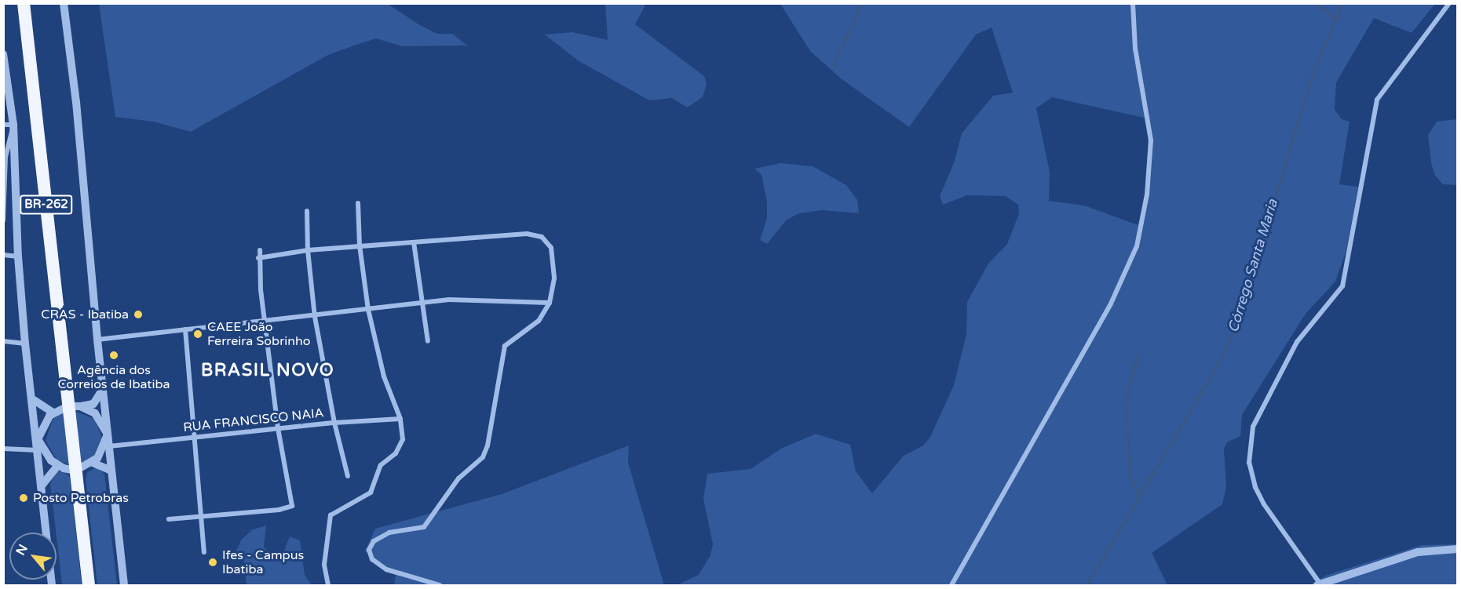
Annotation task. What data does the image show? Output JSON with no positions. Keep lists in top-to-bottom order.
{
  "streets": {
    "highway": ["BR-262"],
    "street": ["RUA FRANCISCO NAIA"]
  },
  "districts": ["BRASIL NOVO"],
  "water": ["Córrego Santa Maria"],
  "places": [
    "CRAS - Ibatiba",
    "CAEE João Ferreira Sobrinho",
    "Agência dos Correios de Ibatiba",
    "Posto Petrobras",
    "Ifes - Campus Ibatiba"
  ],
  "north": "top left"
}
